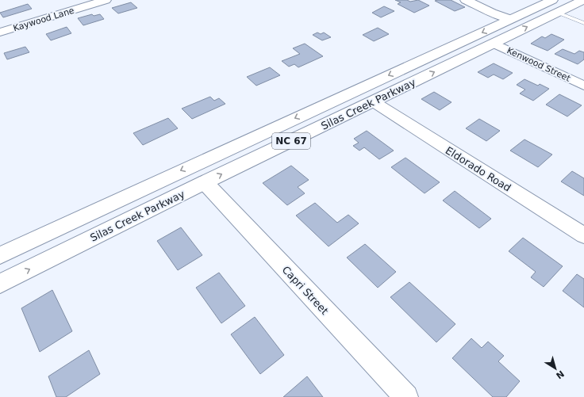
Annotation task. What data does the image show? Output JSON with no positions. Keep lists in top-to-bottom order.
{
  "streets": {
    "main road": [
      "Kaywood Lane",
      "Kenwood Street",
      "Silas Creek Parkway",
      "NC 67",
      "Eldorado Road",
      "Capri Street"
    ]
  },
  "crossings": [
    ["Kenwood Street", "Silas Creek Parkway"],
    ["Silas Creek Parkway", "Eldorado Road"],
    ["Silas Creek Parkway", "Capri Street"]
  ],
  "north": "bottom right"
}
